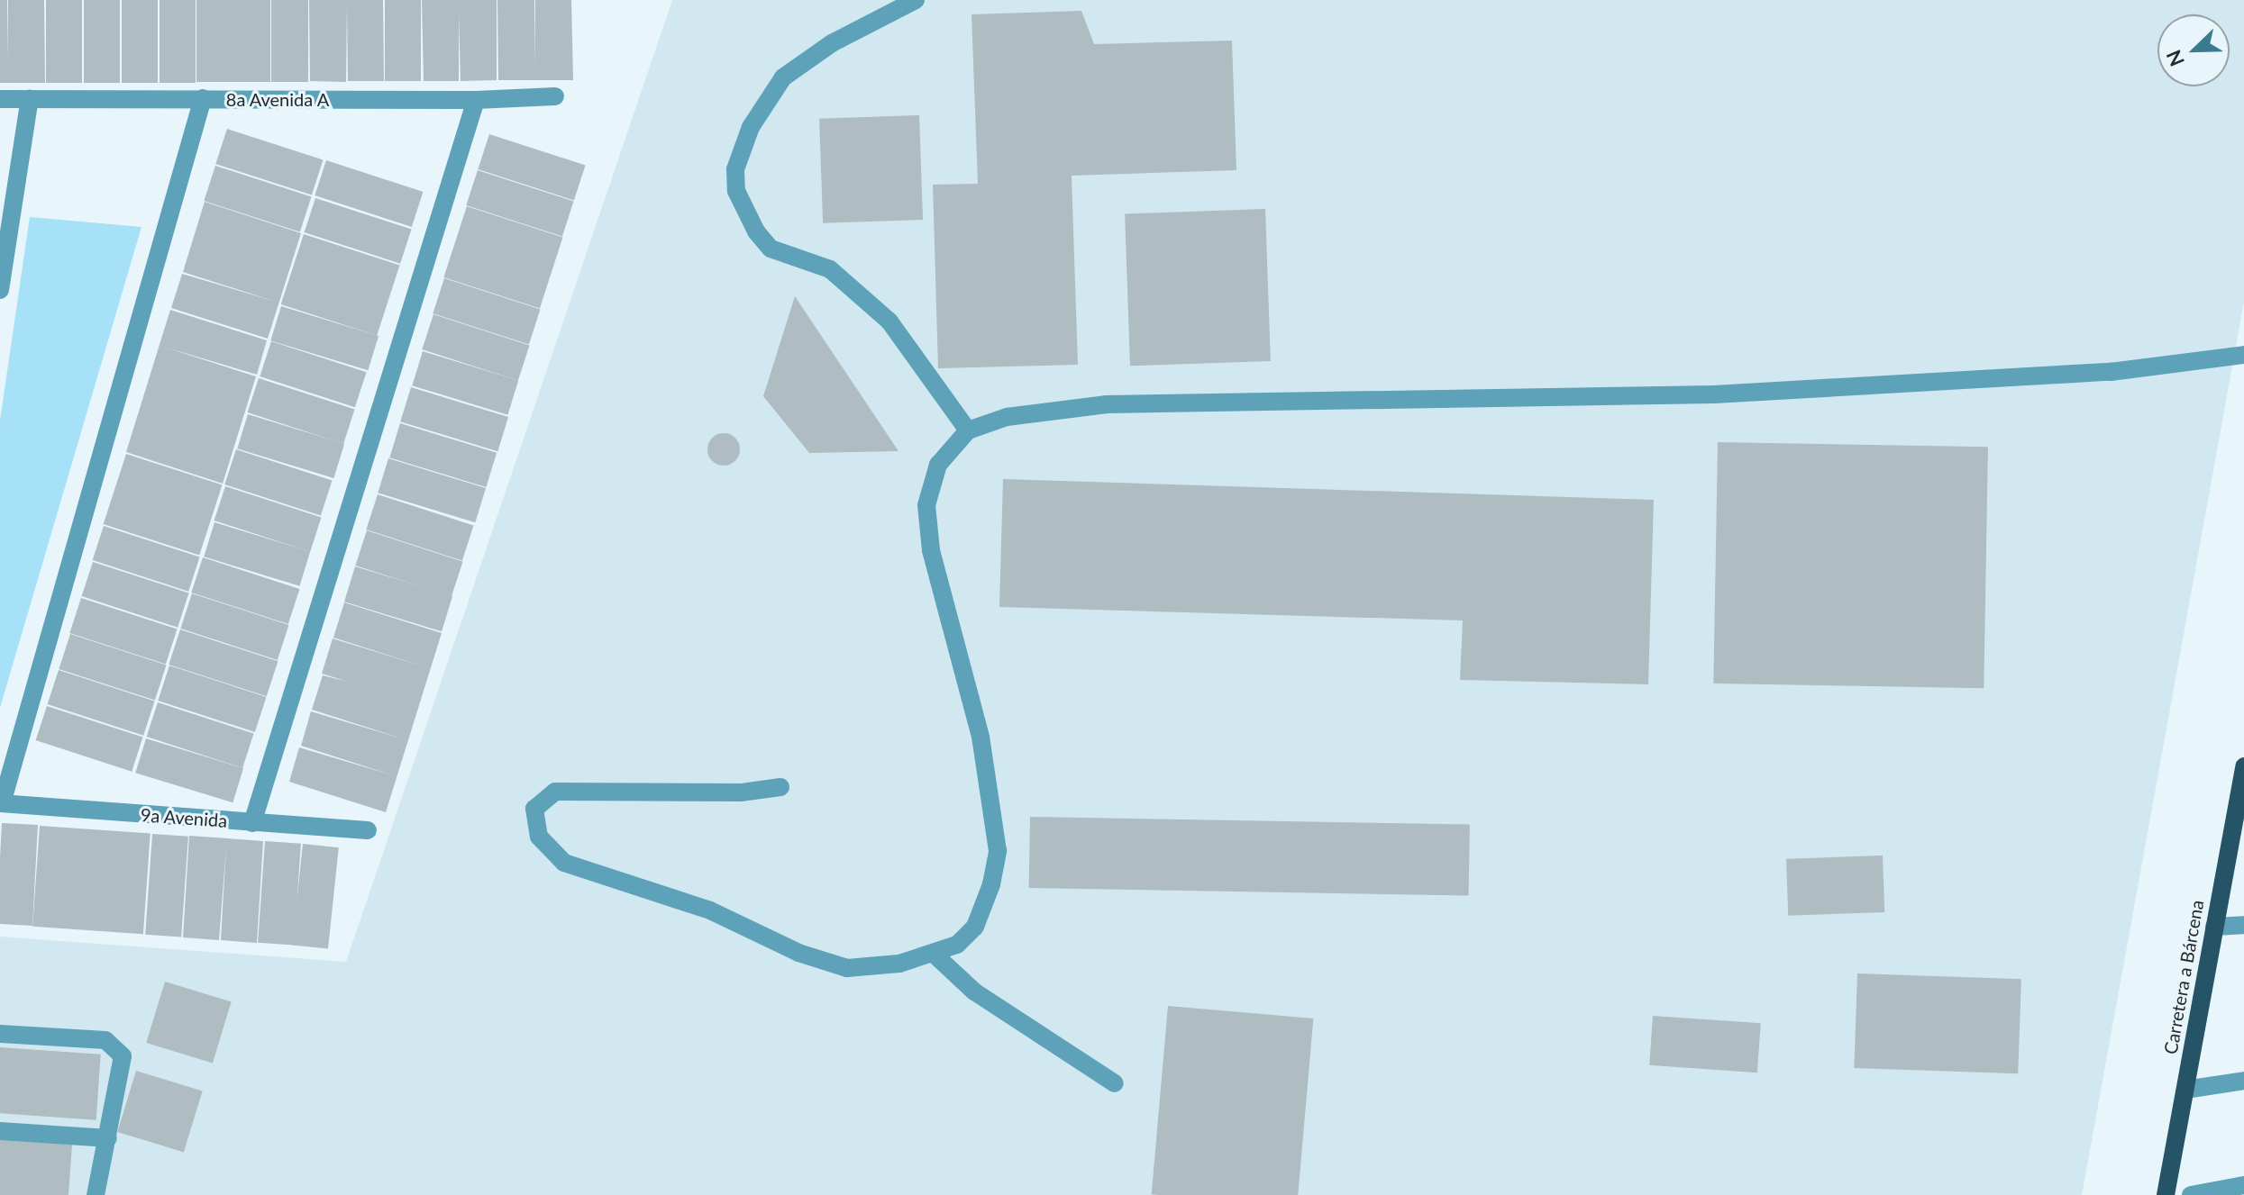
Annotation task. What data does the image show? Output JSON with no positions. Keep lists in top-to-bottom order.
{
  "streets": {
    "main road": ["Carretera a Bárcena"],
    "street": ["8a Avenida A", "9a Avenida"]
  },
  "north": "bottom left"
}
